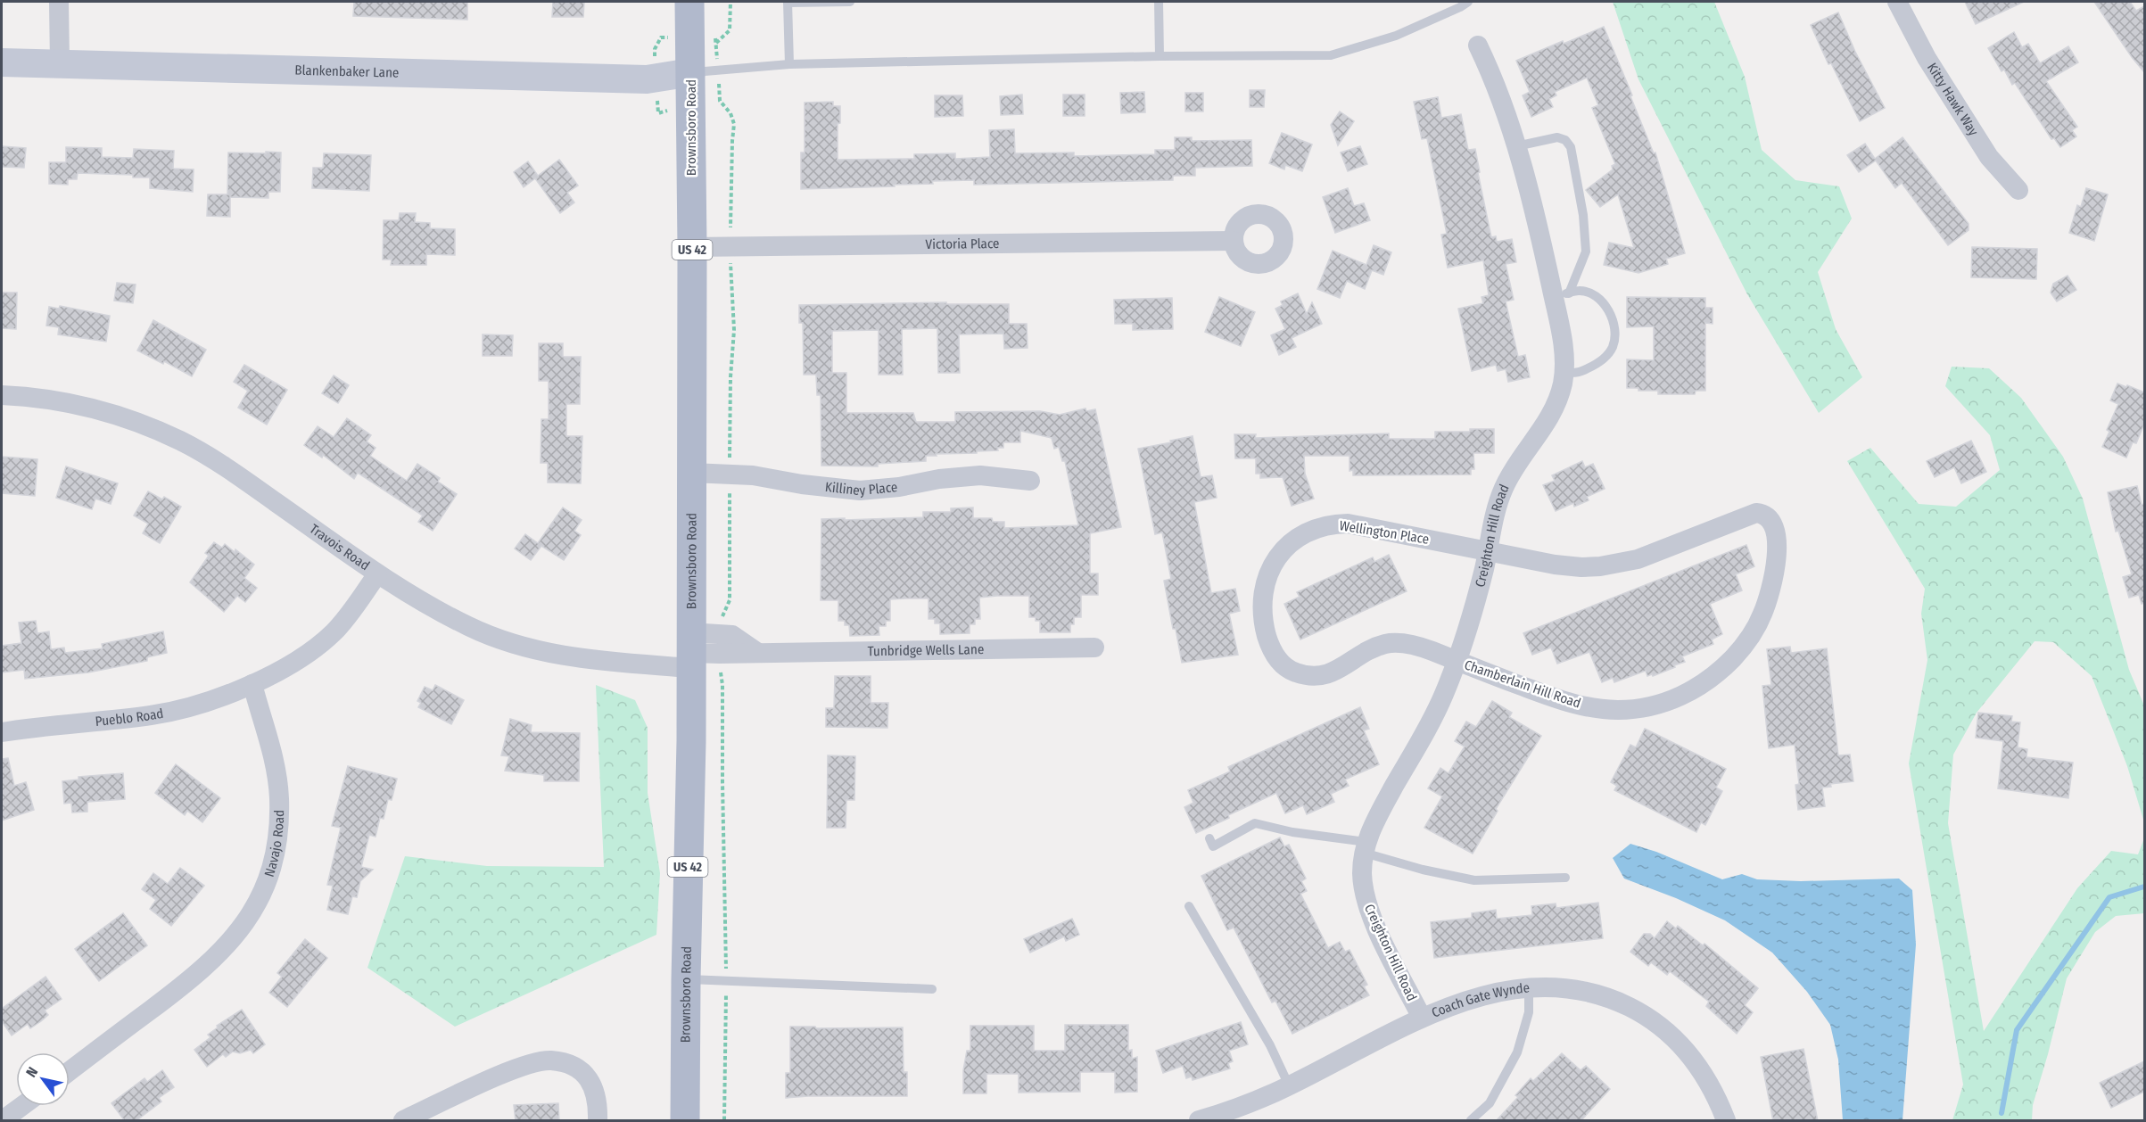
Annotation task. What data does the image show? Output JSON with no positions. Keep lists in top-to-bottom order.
{
  "streets": {
    "main road": ["Brownsboro Road", "US 42"],
    "street": [
      "Blankenbaker Lane",
      "Kitty Hawk Way",
      "Victoria Place",
      "Killiney Place",
      "Wellington Place",
      "Creighton Hill Road",
      "Travois Road",
      "Tunbridge Wells Lane",
      "Chamberlain Hill Road",
      "Pueblo Road",
      "Navajo Road",
      "Coach Gate Wynde"
    ]
  },
  "crossings": [
    ["Blankenbaker Lane", "Brownsboro Road"],
    ["Brownsboro Road", "Victoria Place"],
    ["Brownsboro Road", "Killiney Place"],
    ["Brownsboro Road", "Travois Road"],
    ["Brownsboro Road", "Tunbridge Wells Lane"],
    ["Wellington Place", "Creighton Hill Road"],
    ["Wellington Place", "Chamberlain Hill Road"],
    ["Creighton Hill Road", "Chamberlain Hill Road"],
    ["Creighton Hill Road", "Coach Gate Wynde"],
    ["Travois Road", "Tunbridge Wells Lane"],
    ["Pueblo Road", "Navajo Road"]
  ],
  "north": "top left"
}
